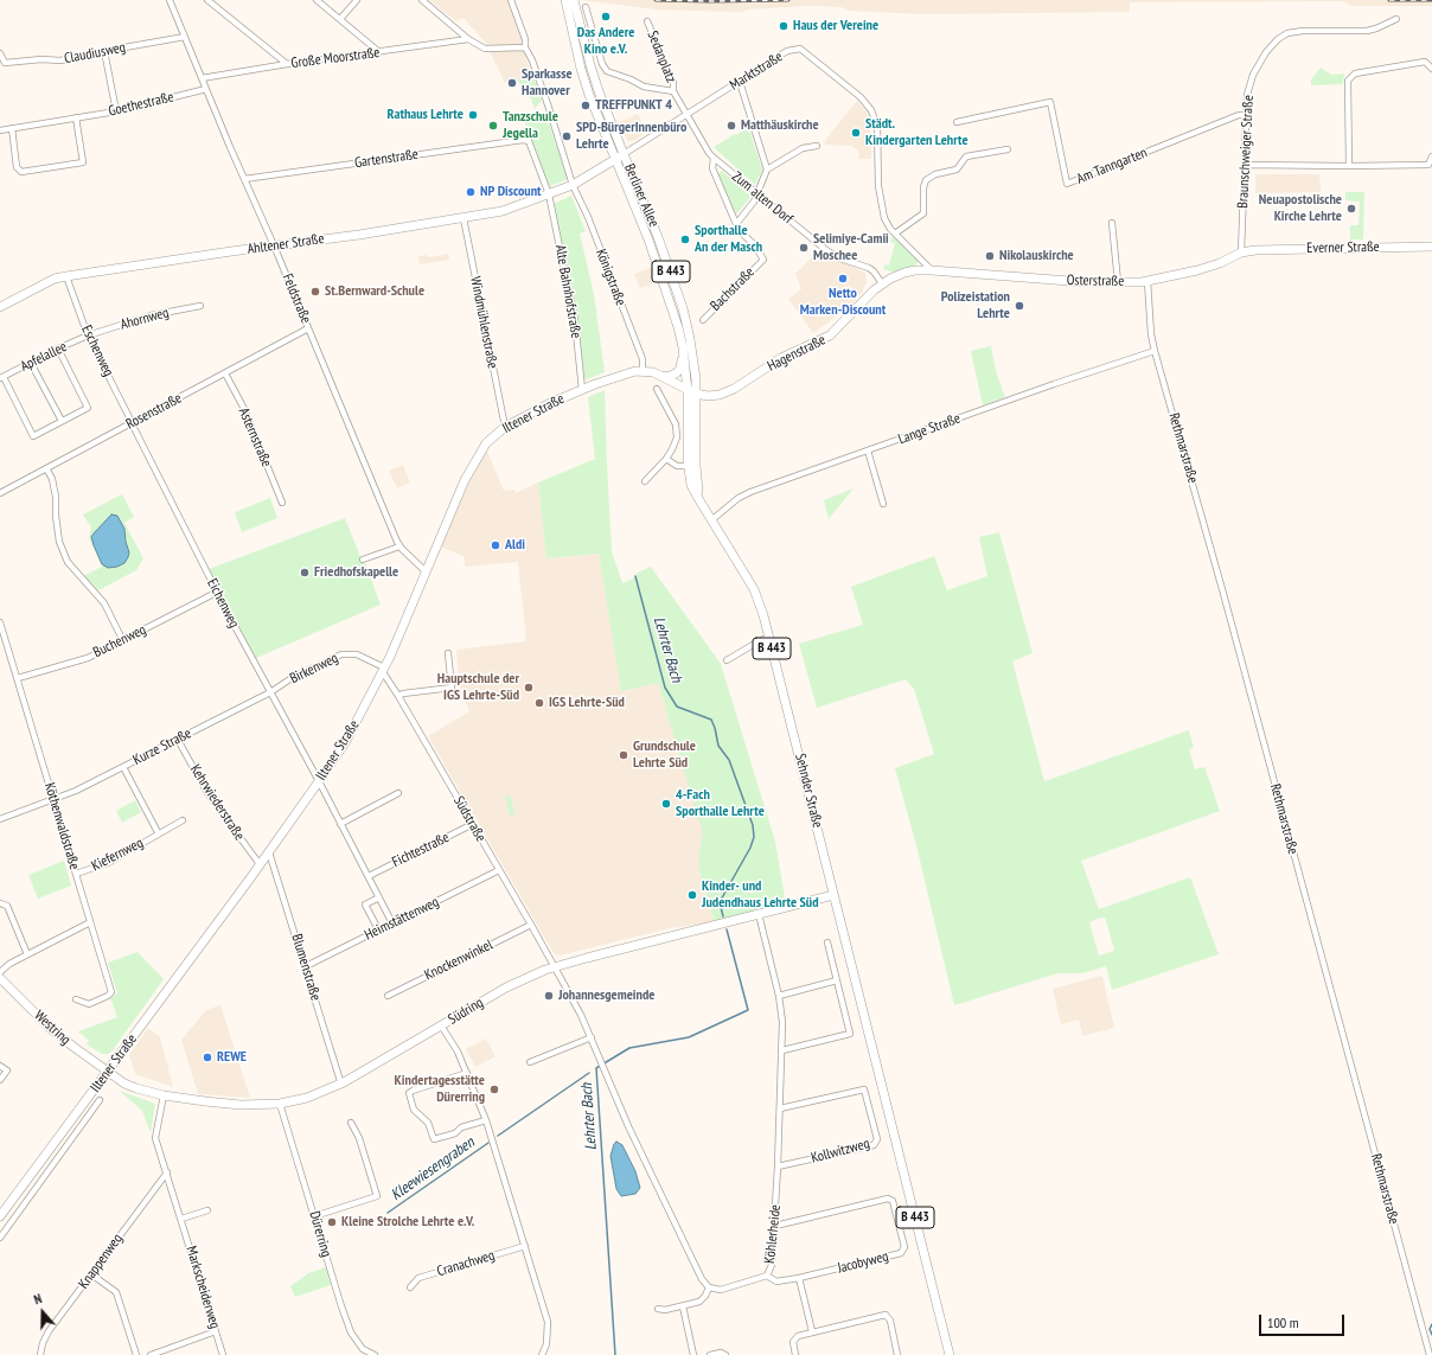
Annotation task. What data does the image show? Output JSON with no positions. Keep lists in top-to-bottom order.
{
  "streets": {
    "street": [
      "Claudiusweg",
      "Sedanplatz",
      "Große Moorstraße",
      "Marktstraße",
      "Goethestraße",
      "Braunschweiger Straße",
      "Gartenstraße",
      "Am Tanngarten",
      "Berliner Allee",
      "Zum alten Dorf",
      "Ahltener Straße",
      "Everner Straße",
      "B 443",
      "Königstraße",
      "Osterstraße",
      "Bachstraße",
      "Alte Bahnhofstraße",
      "Feldstraße",
      "Ahornweg",
      "Windmühlenstraße",
      "Eschenweg",
      "Hagenstraße",
      "Apfelallee",
      "Rosenstraße",
      "Iltener Straße",
      "Lange Straße",
      "Asternstraße",
      "Rethmarstraße",
      "Eichenweg",
      "Buchenweg",
      "Birkenweg",
      "Kurze Straße",
      "Sehnder Straße",
      "Kehrwiederstraße",
      "Südstraße",
      "Köthenwaldstraße",
      "Fichtestraße",
      "Kiefernweg",
      "Heimstättenweg",
      "Knockenwinkel",
      "Blumenstraße",
      "Südring",
      "Westring",
      "Kollwitzweg",
      "Dürerring",
      "Köhlerheide",
      "Knappenweg",
      "Jacobyweg",
      "Cranachweg",
      "Markscheiderweg"
    ]
  },
  "crossings": [
    ["Claudiusweg", "Feldstraße"],
    ["Sedanplatz", "Marktstraße"],
    ["Sedanplatz", "Zum alten Dorf"],
    ["Große Moorstraße", "Feldstraße"],
    ["Marktstraße", "Berliner Allee"],
    ["Marktstraße", "Ahltener Straße"],
    ["Marktstraße", "Königstraße"],
    ["Marktstraße", "Osterstraße"],
    ["Goethestraße", "Feldstraße"],
    ["Braunschweiger Straße", "Am Tanngarten"],
    ["Braunschweiger Straße", "Osterstraße"],
    ["Gartenstraße", "Alte Bahnhofstraße"],
    ["Gartenstraße", "Feldstraße"],
    ["Berliner Allee", "Hagenstraße"],
    ["Berliner Allee", "Iltener Straße"],
    ["Berliner Allee", "Sehnder Straße"],
    ["Zum alten Dorf", "Osterstraße"],
    ["Zum alten Dorf", "Hagenstraße"],
    ["Ahltener Straße", "Königstraße"],
    ["Ahltener Straße", "Alte Bahnhofstraße"],
    ["Ahltener Straße", "Feldstraße"],
    ["Ahltener Straße", "Windmühlenstraße"],
    ["Ahltener Straße", "Eschenweg"],
    ["Everner Straße", "Osterstraße"],
    ["Königstraße", "Iltener Straße"],
    ["Osterstraße", "Hagenstraße"],
    ["Osterstraße", "Rethmarstraße"],
    ["Alte Bahnhofstraße", "Iltener Straße"],
    ["Feldstraße", "Rosenstraße"],
    ["Feldstraße", "Iltener Straße"],
    ["Ahornweg", "Eschenweg"],
    ["Ahornweg", "Apfelallee"],
    ["Windmühlenstraße", "Iltener Straße"],
    ["Eschenweg", "Apfelallee"],
    ["Eschenweg", "Rosenstraße"],
    ["Eschenweg", "Eichenweg"],
    ["Hagenstraße", "Iltener Straße"],
    ["Hagenstraße", "Sehnder Straße"],
    ["Rosenstraße", "Asternstraße"],
    ["Rosenstraße", "Eichenweg"],
    ["Iltener Straße", "Eichenweg"],
    ["Iltener Straße", "Birkenweg"],
    ["Iltener Straße", "Sehnder Straße"],
    ["Iltener Straße", "Kehrwiederstraße"],
    ["Iltener Straße", "Südstraße"],
    ["Iltener Straße", "Blumenstraße"],
    ["Iltener Straße", "Südring"],
    ["Iltener Straße", "Westring"],
    ["Lange Straße", "Rethmarstraße"],
    ["Lange Straße", "Sehnder Straße"],
    ["Eichenweg", "Buchenweg"],
    ["Eichenweg", "Birkenweg"],
    ["Eichenweg", "Kurze Straße"],
    ["Eichenweg", "Fichtestraße"],
    ["Eichenweg", "Heimstättenweg"],
    ["Buchenweg", "Köthenwaldstraße"],
    ["Birkenweg", "Kurze Straße"],
    ["Birkenweg", "Südstraße"],
    ["Kurze Straße", "Kehrwiederstraße"],
    ["Kurze Straße", "Köthenwaldstraße"],
    ["Kurze Straße", "Kiefernweg"],
    ["Sehnder Straße", "Südring"],
    ["Südstraße", "Fichtestraße"],
    ["Südstraße", "Heimstättenweg"],
    ["Südstraße", "Knockenwinkel"],
    ["Südstraße", "Südring"],
    ["Köthenwaldstraße", "Kiefernweg"],
    ["Heimstättenweg", "Blumenstraße"],
    ["Blumenstraße", "Südring"],
    ["Südring", "Westring"],
    ["Südring", "Dürerring"],
    ["Südring", "Köhlerheide"],
    ["Südring", "Markscheiderweg"],
    ["Kollwitzweg", "Köhlerheide"],
    ["Köhlerheide", "Jacobyweg"],
    ["Knappenweg", "Markscheiderweg"]
  ],
  "water": ["Lehrter Bach", "Kleewiesengraben"],
  "places": [
    "Das Andere Kino e.V.",
    "Haus der Vereine",
    "Sparkasse Hannover",
    "TREFFPUNKT 4",
    "Rathaus Lehrte",
    "Tanzschule Jegella",
    "Matthäuskirche",
    "Städt. Kindergarten Lehrte",
    "SPD-BürgerInnenbüro Lehrte",
    "NP Discount",
    "Neuapostolische Kirche Lehrte",
    "Sporthalle An der Masch",
    "Selimiye-Camii Moschee",
    "Nikolauskirche",
    "Netto Marken-Discount",
    "St.Bernward-Schule",
    "Polizeistation Lehrte",
    "Aldi",
    "Friedhofskapelle",
    "Hauptschule der IGS Lehrte-Süd",
    "IGS Lehrte-Süd",
    "Grundschule Lehrte Süd",
    "4-Fach Sporthalle Lehrte",
    "Kinder- und Judendhaus Lehrte Süd",
    "Johannesgemeinde",
    "REWE",
    "Kindertagesstätte Dürerring",
    "Kleine Strolche Lehrte e.V."
  ],
  "scale_bar": "100 m",
  "north": "top"
}
